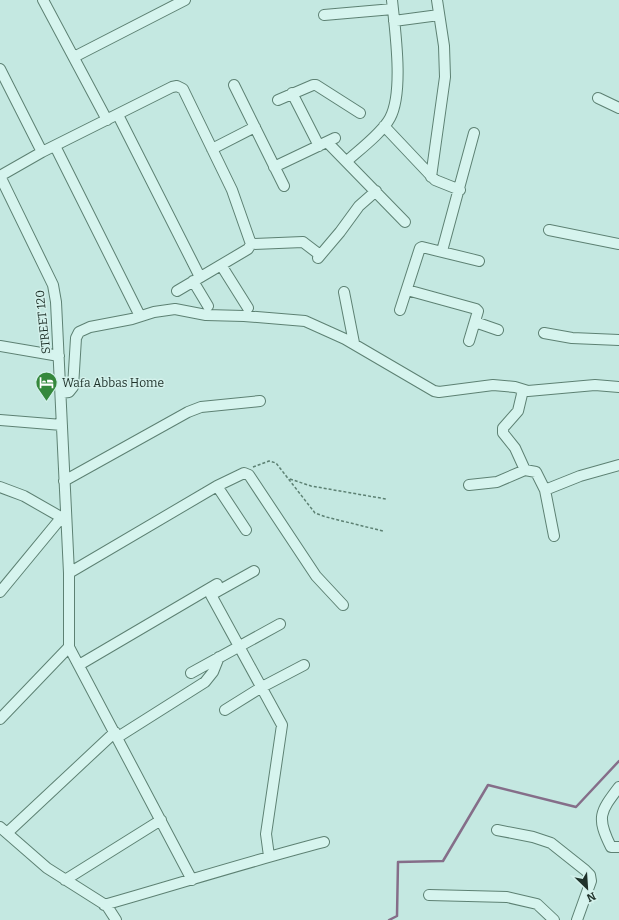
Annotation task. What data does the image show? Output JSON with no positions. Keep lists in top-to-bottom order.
{
  "streets": {
    "street": ["STREET 120"]
  },
  "places": {
    "hotel": ["Wafa Abbas Home"]
  },
  "north": "bottom right"
}
